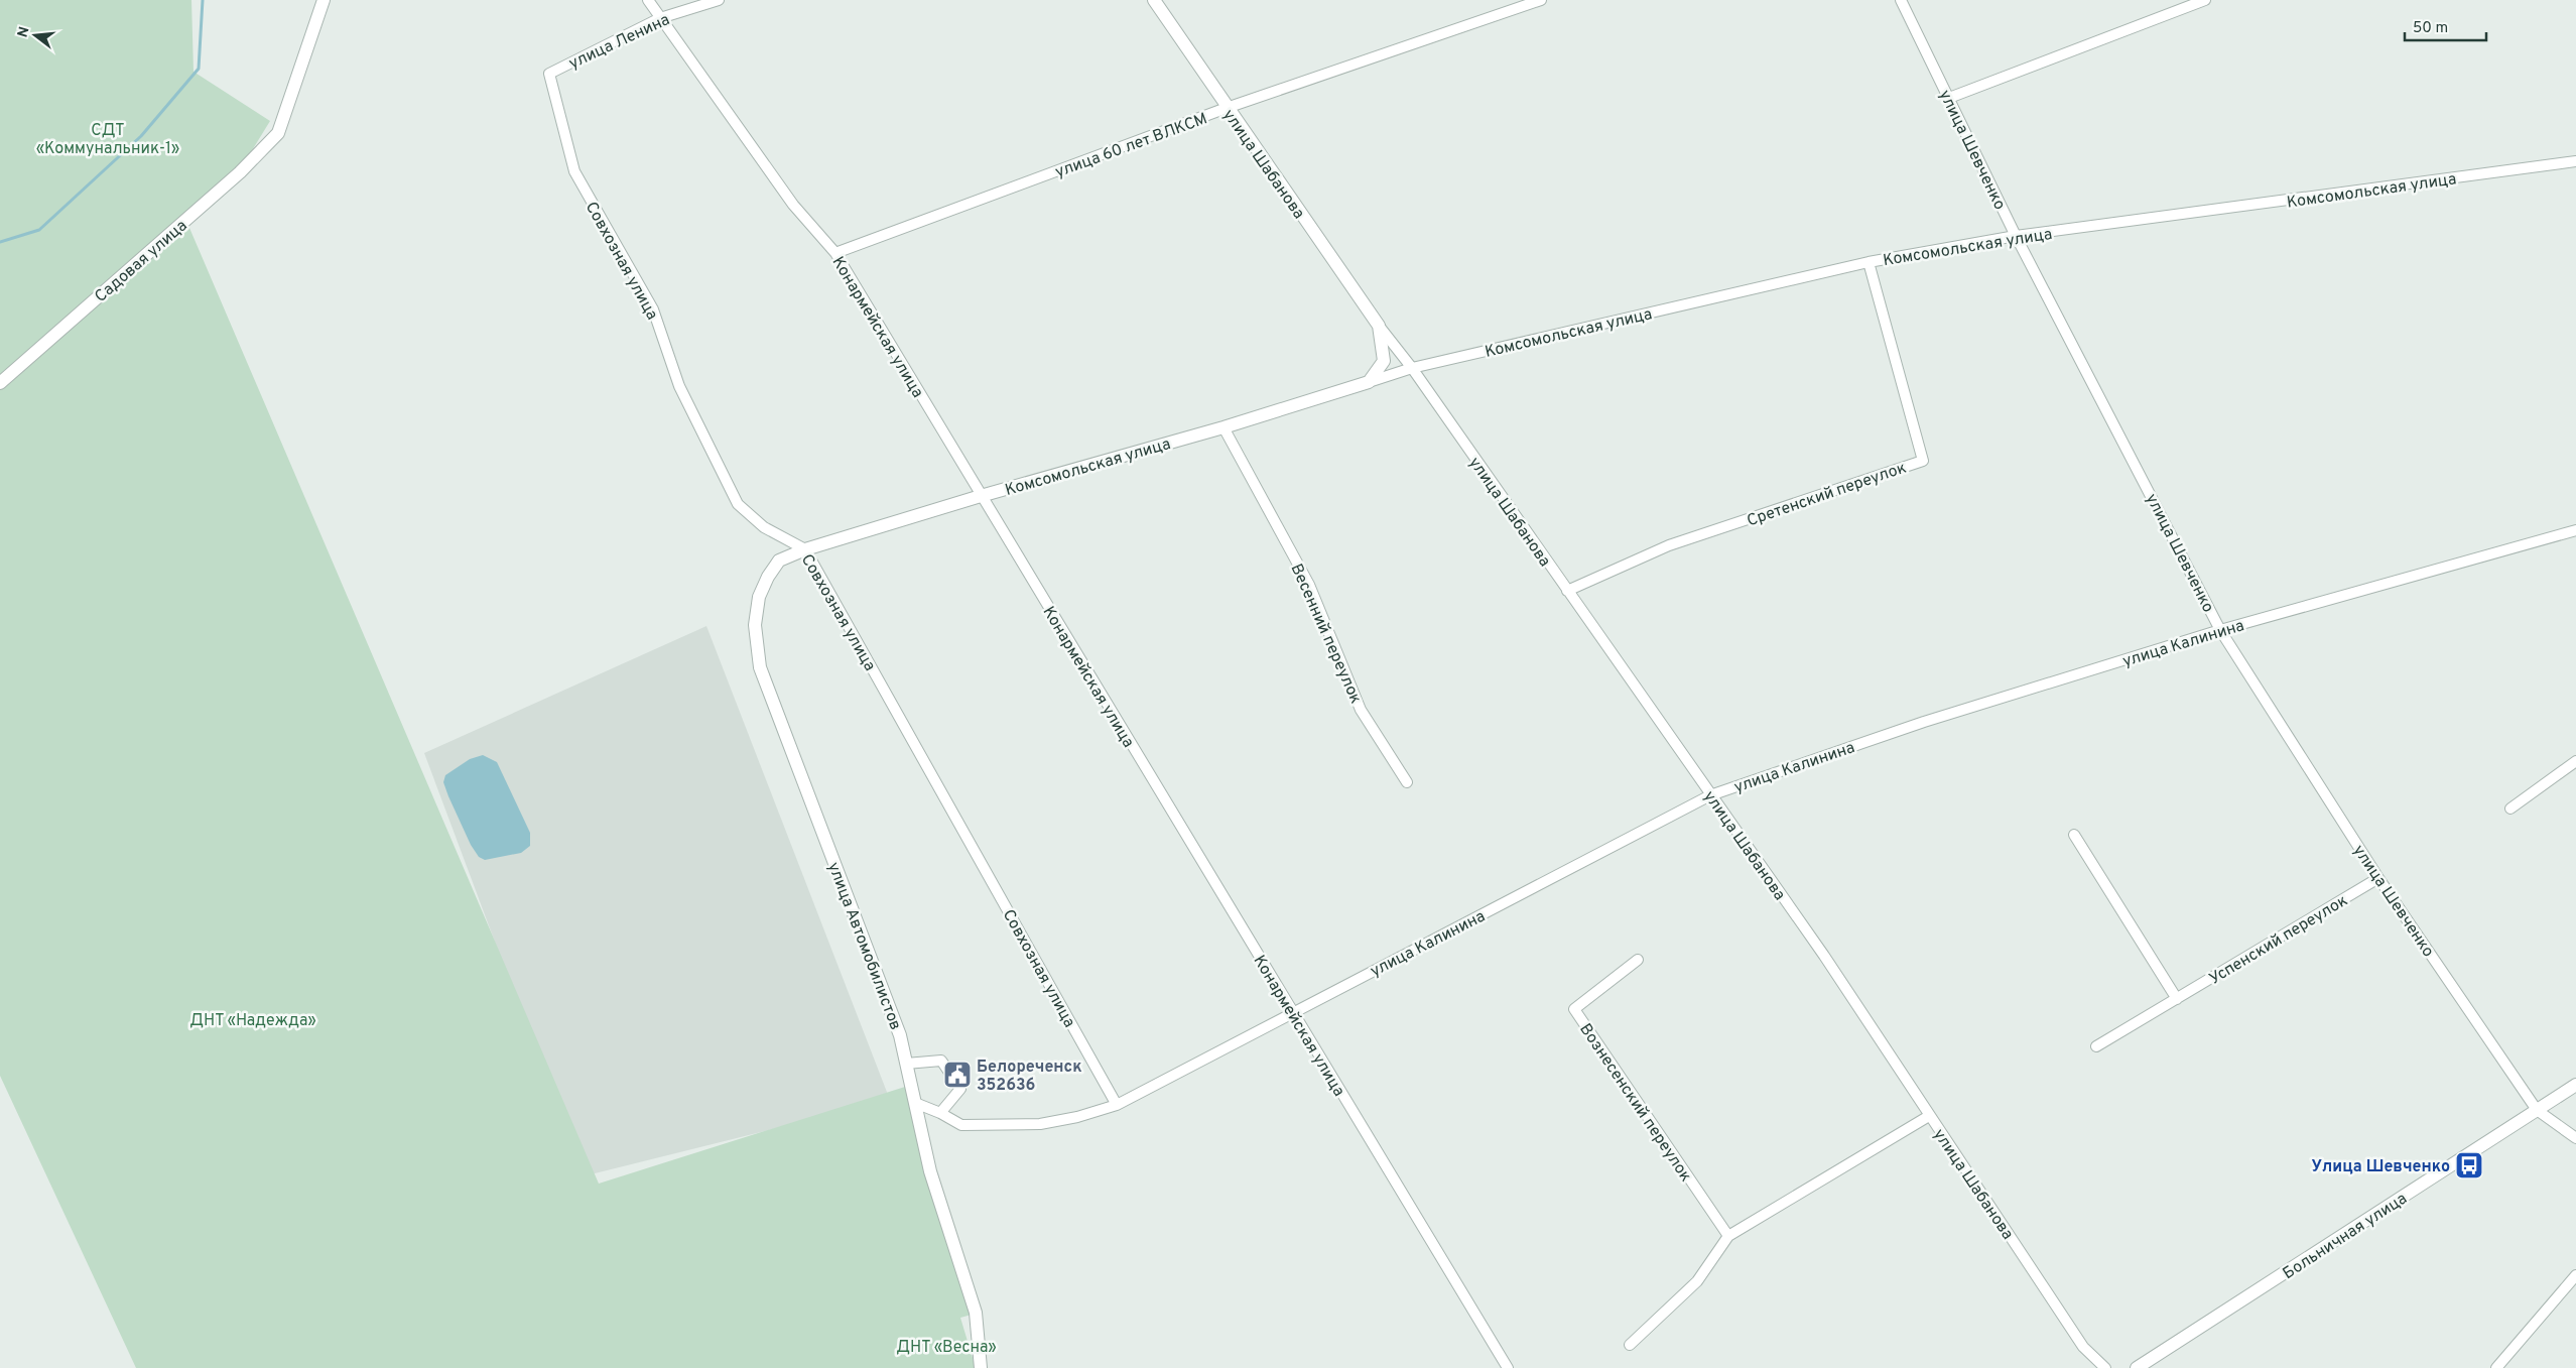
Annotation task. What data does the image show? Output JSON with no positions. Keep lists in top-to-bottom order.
{
  "streets": {
    "street": [
      "улица Ленина",
      "улица 60 лет ВЛКСМ",
      "улица Шевченко",
      "улица Шабанова",
      "Комсомольская улица",
      "Садовая улица",
      "Совхозная улица",
      "Конармейская улица",
      "Сретенский переулок",
      "Весенний переулок",
      "улица Калинина",
      "Успенский переулок",
      "улица Автомобилистов",
      "Вознесенский переулок",
      "Больничная улица"
    ]
  },
  "crossings": [
    ["улица Ленина", "Совхозная улица"],
    ["улица Ленина", "Конармейская улица"],
    ["улица 60 лет ВЛКСМ", "улица Шабанова"],
    ["улица 60 лет ВЛКСМ", "Конармейская улица"],
    ["улица Шевченко", "Комсомольская улица"],
    ["улица Шевченко", "улица Калинина"],
    ["улица Шевченко", "Успенский переулок"],
    ["улица Шевченко", "Больничная улица"],
    ["улица Шабанова", "Комсомольская улица"],
    ["улица Шабанова", "Сретенский переулок"],
    ["улица Шабанова", "улица Калинина"],
    ["Комсомольская улица", "Совхозная улица"],
    ["Комсомольская улица", "Конармейская улица"],
    ["Комсомольская улица", "Сретенский переулок"],
    ["Комсомольская улица", "Весенний переулок"],
    ["Комсомольская улица", "улица Автомобилистов"],
    ["Совхозная улица", "улица Калинина"],
    ["Совхозная улица", "улица Автомобилистов"],
    ["Конармейская улица", "улица Калинина"],
    ["улица Калинина", "улица Автомобилистов"]
  ],
  "parks": ["СДТ «Коммунальник-1»", "ДНТ «Надежда»", "ДНТ «Весна»"],
  "places": {
    "public building": ["Белореченск 352636"],
    "bus stop": ["Улица Шевченко"]
  },
  "scale_bar": "50 m",
  "north": "left"
}
